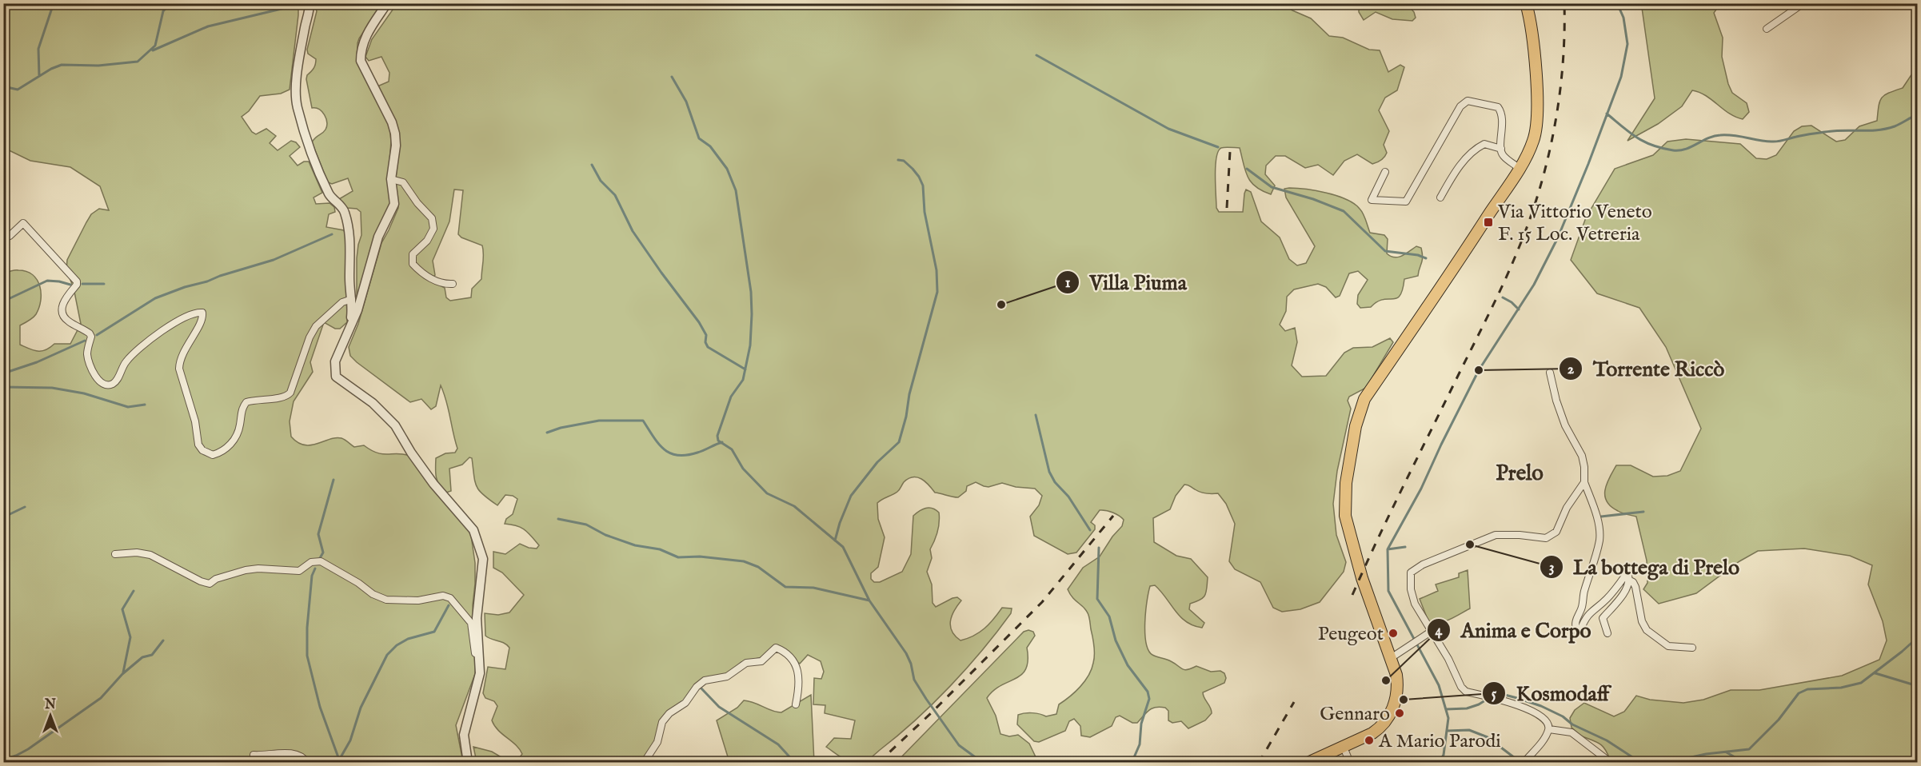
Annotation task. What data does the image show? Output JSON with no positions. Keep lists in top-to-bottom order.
{
  "districts": ["Prelo"],
  "places": {
    "transit": ["Via Vittorio Veneto F. 15 Loc. Vetreria"],
    "other": [
      "Villa Piuma",
      "Torrente Riccò",
      "La bottega di Prelo",
      "Peugeot",
      "Anima e Corpo",
      "Kosmodaff",
      "Gennaro",
      "A Mario Parodi"
    ]
  },
  "north": "top"
}
